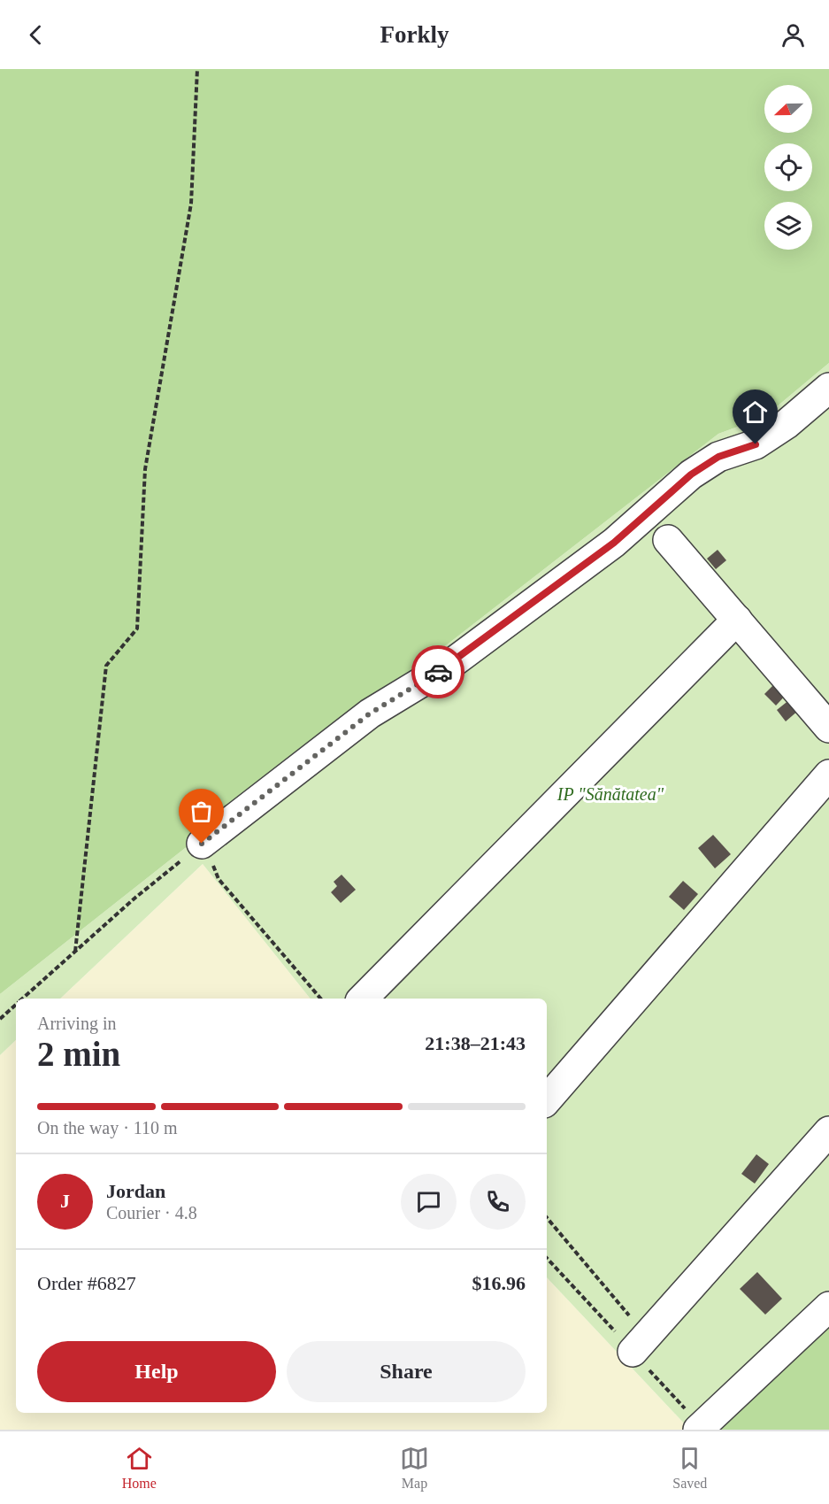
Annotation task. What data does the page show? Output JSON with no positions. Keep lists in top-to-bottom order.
{
  "parks": ["IP \"Sănătatea\""],
  "north": "left",
  "page": {
    "header": "Forkly",
    "heading": ["2 min", "Arriving in", "21:38–21:43"],
    "panel": [
      "Jordan",
      "Courier · 4.8",
      "Order #6827",
      "$16.96"
    ],
    "bar": "On the way · 110 m",
    "round": "J",
    "buttons": ["Help", "Share"],
    "tabs": ["Home", "Map", "Saved"]
  }
}
